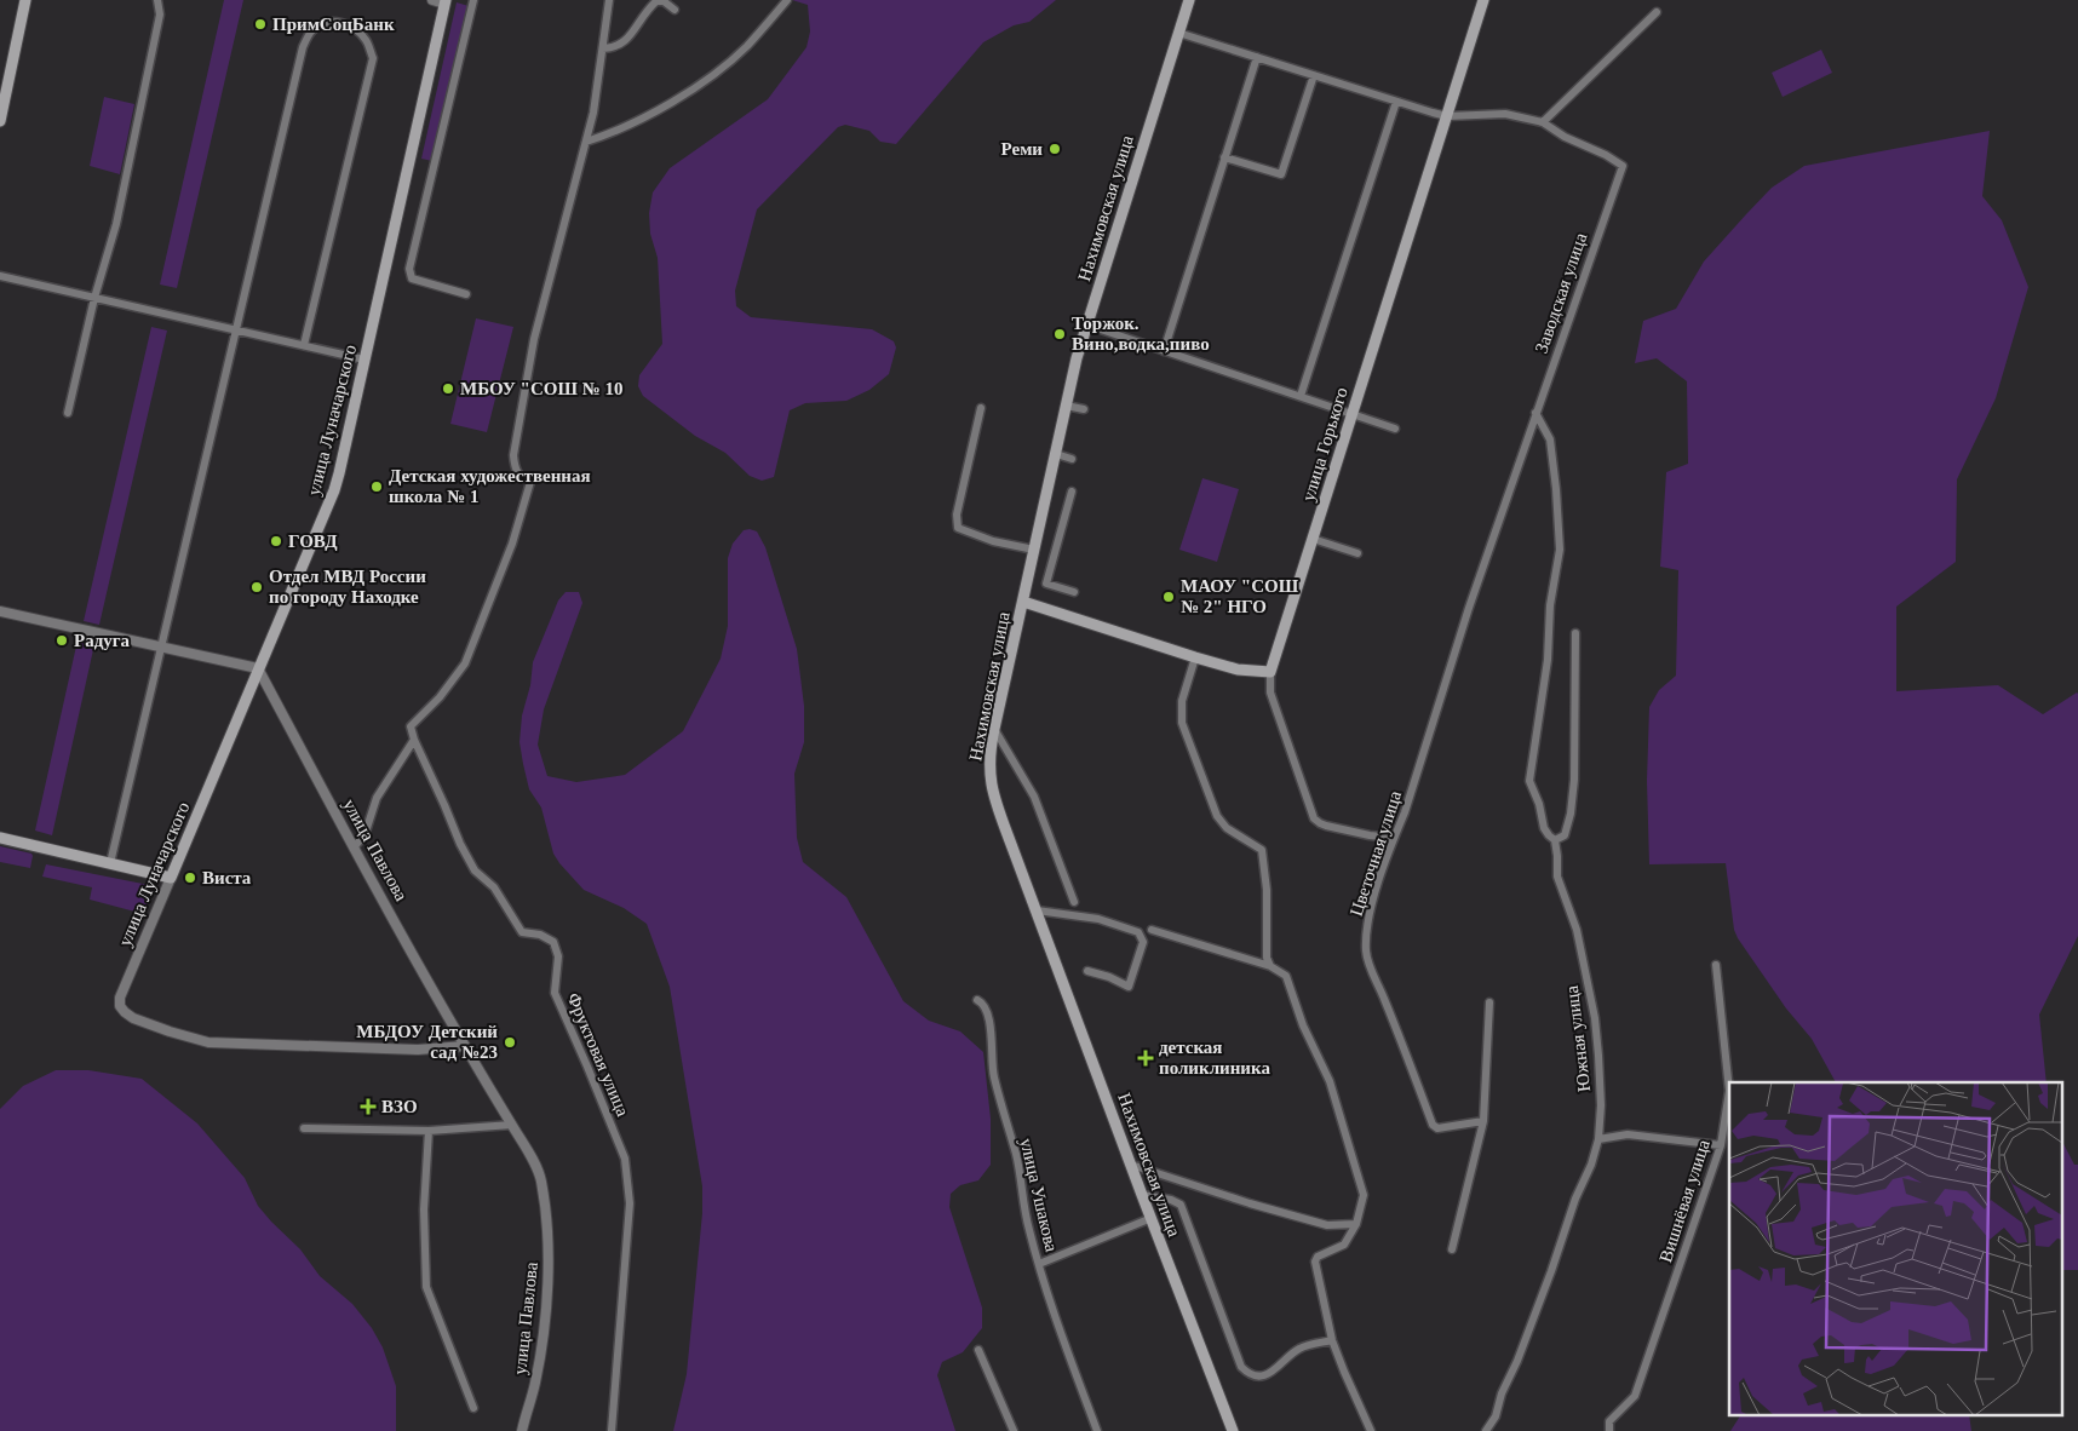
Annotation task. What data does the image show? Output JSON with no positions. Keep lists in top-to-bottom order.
{
  "streets": {
    "main road": ["Нахимовская улица", "улица Луначарского", "улица Горького"],
    "street": [
      "Заводская улица",
      "улица Павлова",
      "Цветочная улица",
      "Южная улица",
      "Фруктовая улица",
      "улица Ушакова",
      "Вишнёвая улица"
    ]
  },
  "crossings": [
    ["Нахимовская улица", "Заводская улица"],
    ["Заводская улица", "улица Горького"],
    ["Заводская улица", "Цветочная улица"],
    ["улица Луначарского", "улица Павлова"],
    ["улица Горького", "Цветочная улица"]
  ],
  "places": {
    "other": [
      "ПримСоцБанк",
      "Реми",
      "Торжок. Вино,водка,пиво",
      "МБОУ \"СОШ № 10",
      "Детская художественная школа № 1",
      "ГОВД",
      "Отдел МВД России по городу Находке",
      "МАОУ \"СОШ № 2\" НГО",
      "Радуга",
      "Виста",
      "МБДОУ Детский сад №23"
    ],
    "health": ["детская поликлиника", "ВЗО"]
  }
}
